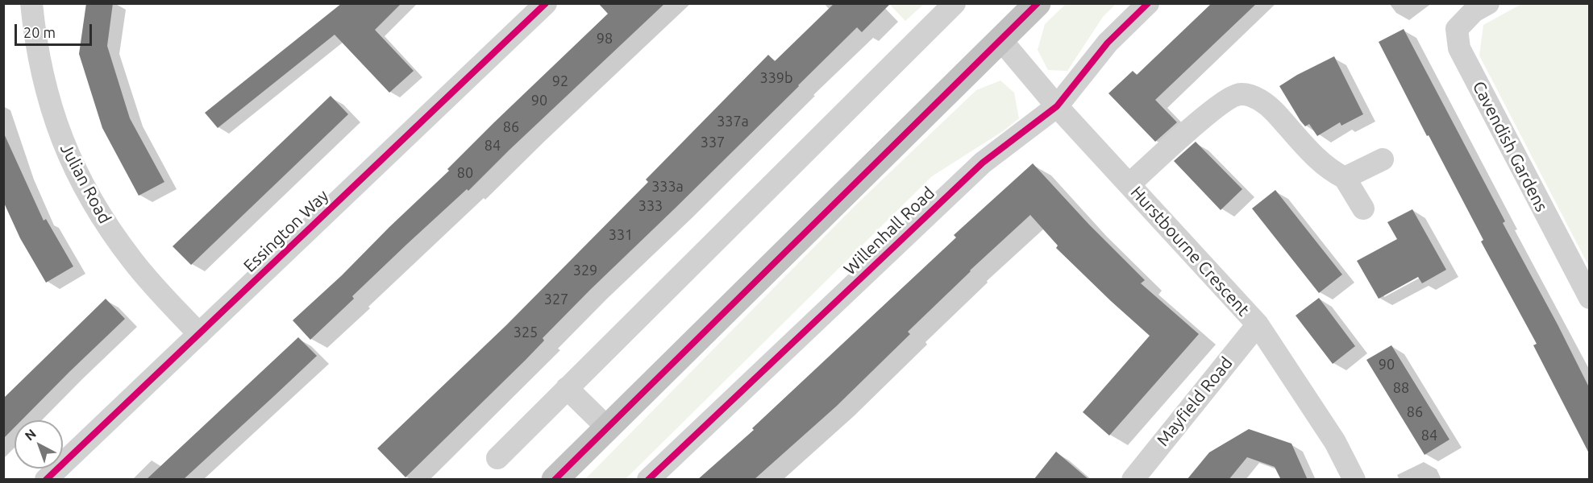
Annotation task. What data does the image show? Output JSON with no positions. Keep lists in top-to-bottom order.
{
  "streets": {
    "street": [
      "Cavendish Gardens",
      "Julian Road",
      "Essington Way",
      "Willenhall Road",
      "Hurstbourne Crescent",
      "Mayfield Road"
    ]
  },
  "crossings": [
    ["Julian Road", "Essington Way"],
    ["Willenhall Road", "Hurstbourne Crescent"],
    ["Hurstbourne Crescent", "Mayfield Road"]
  ],
  "house_numbers": [
    "98",
    "339b",
    "92",
    "90",
    "337a",
    "86",
    "337",
    "84",
    "80",
    "333a",
    "333",
    "331",
    "329",
    "327",
    "325",
    "90",
    "88",
    "86",
    "84"
  ],
  "scale_bar": "20 m",
  "north": "top left"
}
